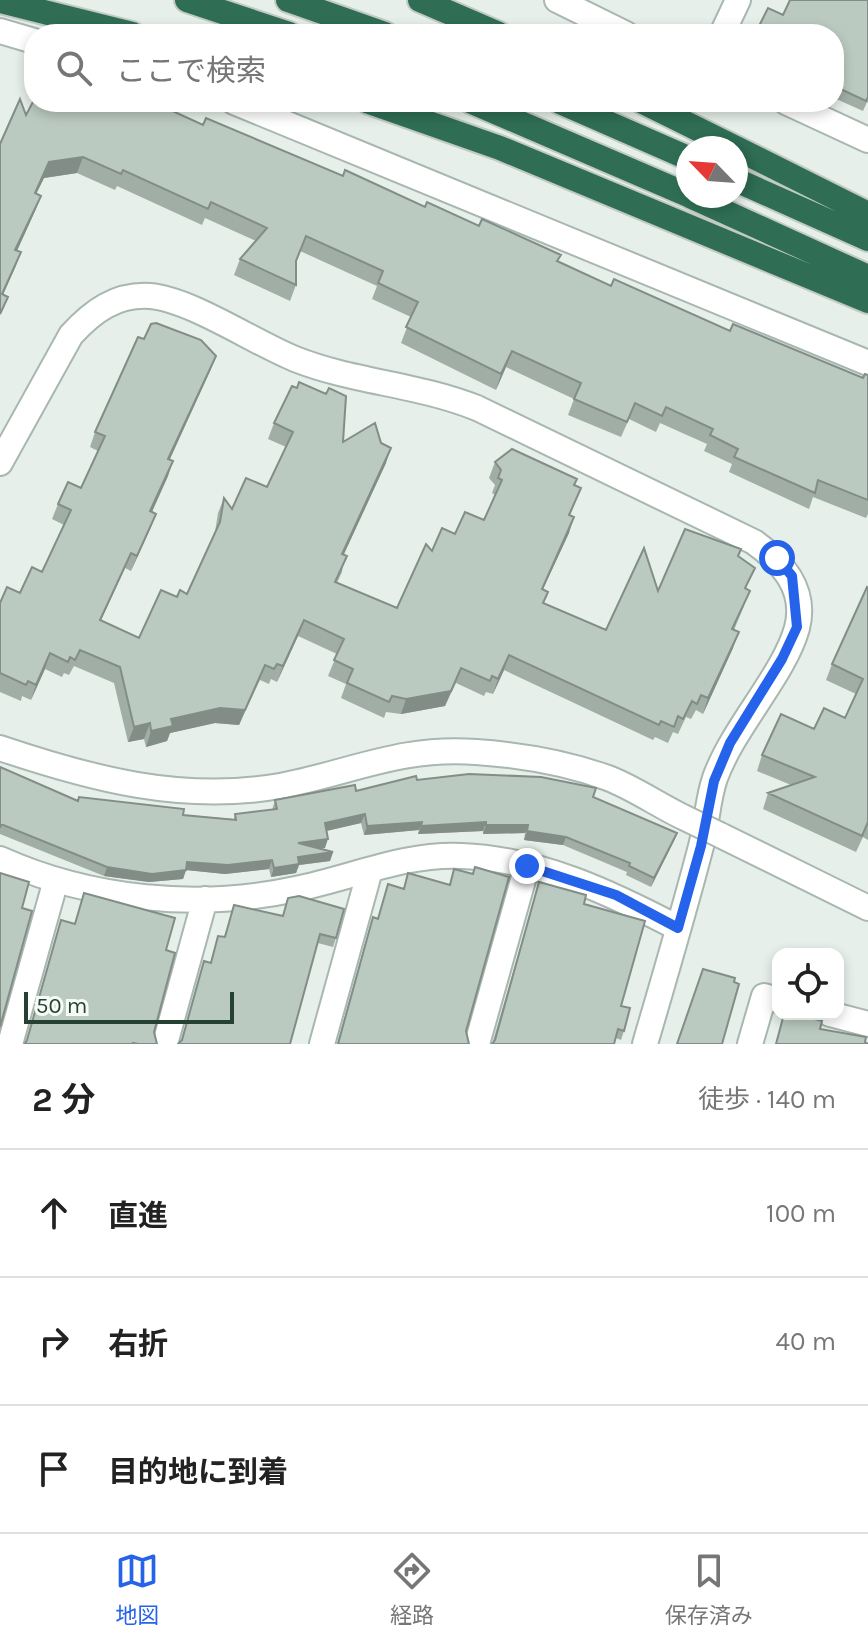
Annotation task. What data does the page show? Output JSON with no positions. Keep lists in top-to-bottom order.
{
  "scale_bar": "50 m",
  "north": "top left",
  "page": {
    "search": "ここで検索",
    "scale": "50 m",
    "heading": ["2 分", "徒歩 · 140 m"],
    "list": [
      ["直進", "100 m"],
      ["右折", "40 m"],
      "目的地に到着"
    ],
    "nav": ["地図", "経路", "保存済み"]
  }
}
